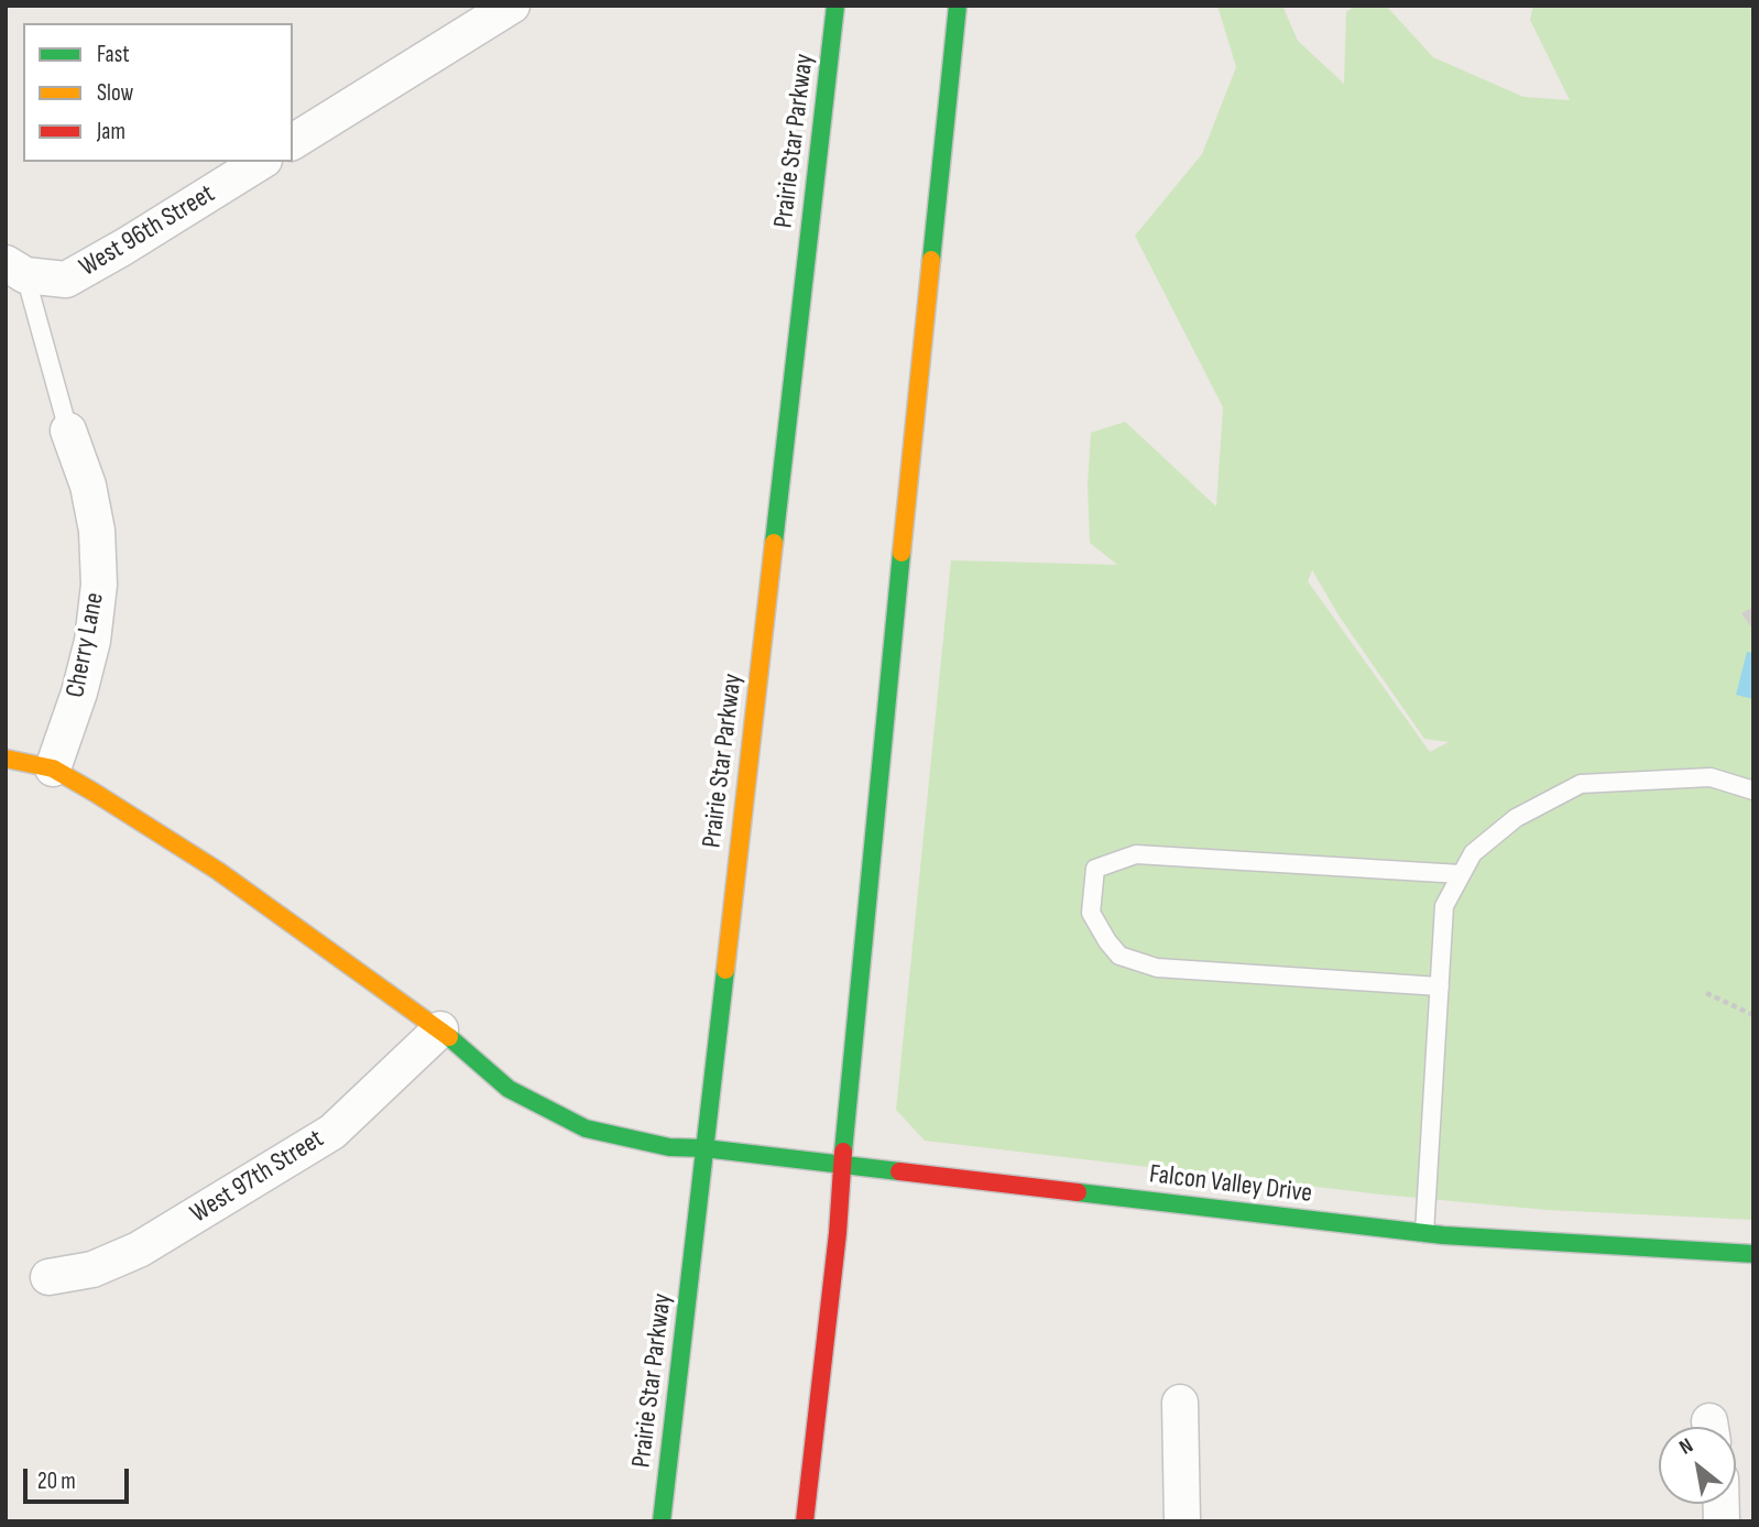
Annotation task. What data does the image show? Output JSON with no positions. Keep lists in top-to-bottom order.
{
  "streets": {
    "main road": ["Prairie Star Parkway", "Falcon Valley Drive"],
    "street": ["West 96th Street", "Cherry Lane", "West 97th Street"]
  },
  "crossings": [
    ["Prairie Star Parkway", "Falcon Valley Drive"],
    ["Cherry Lane", "Falcon Valley Drive"],
    ["West 97th Street", "Falcon Valley Drive"]
  ],
  "legend": ["Fast", "Slow", "Jam"],
  "scale_bar": "20 m",
  "north": "top left"
}
